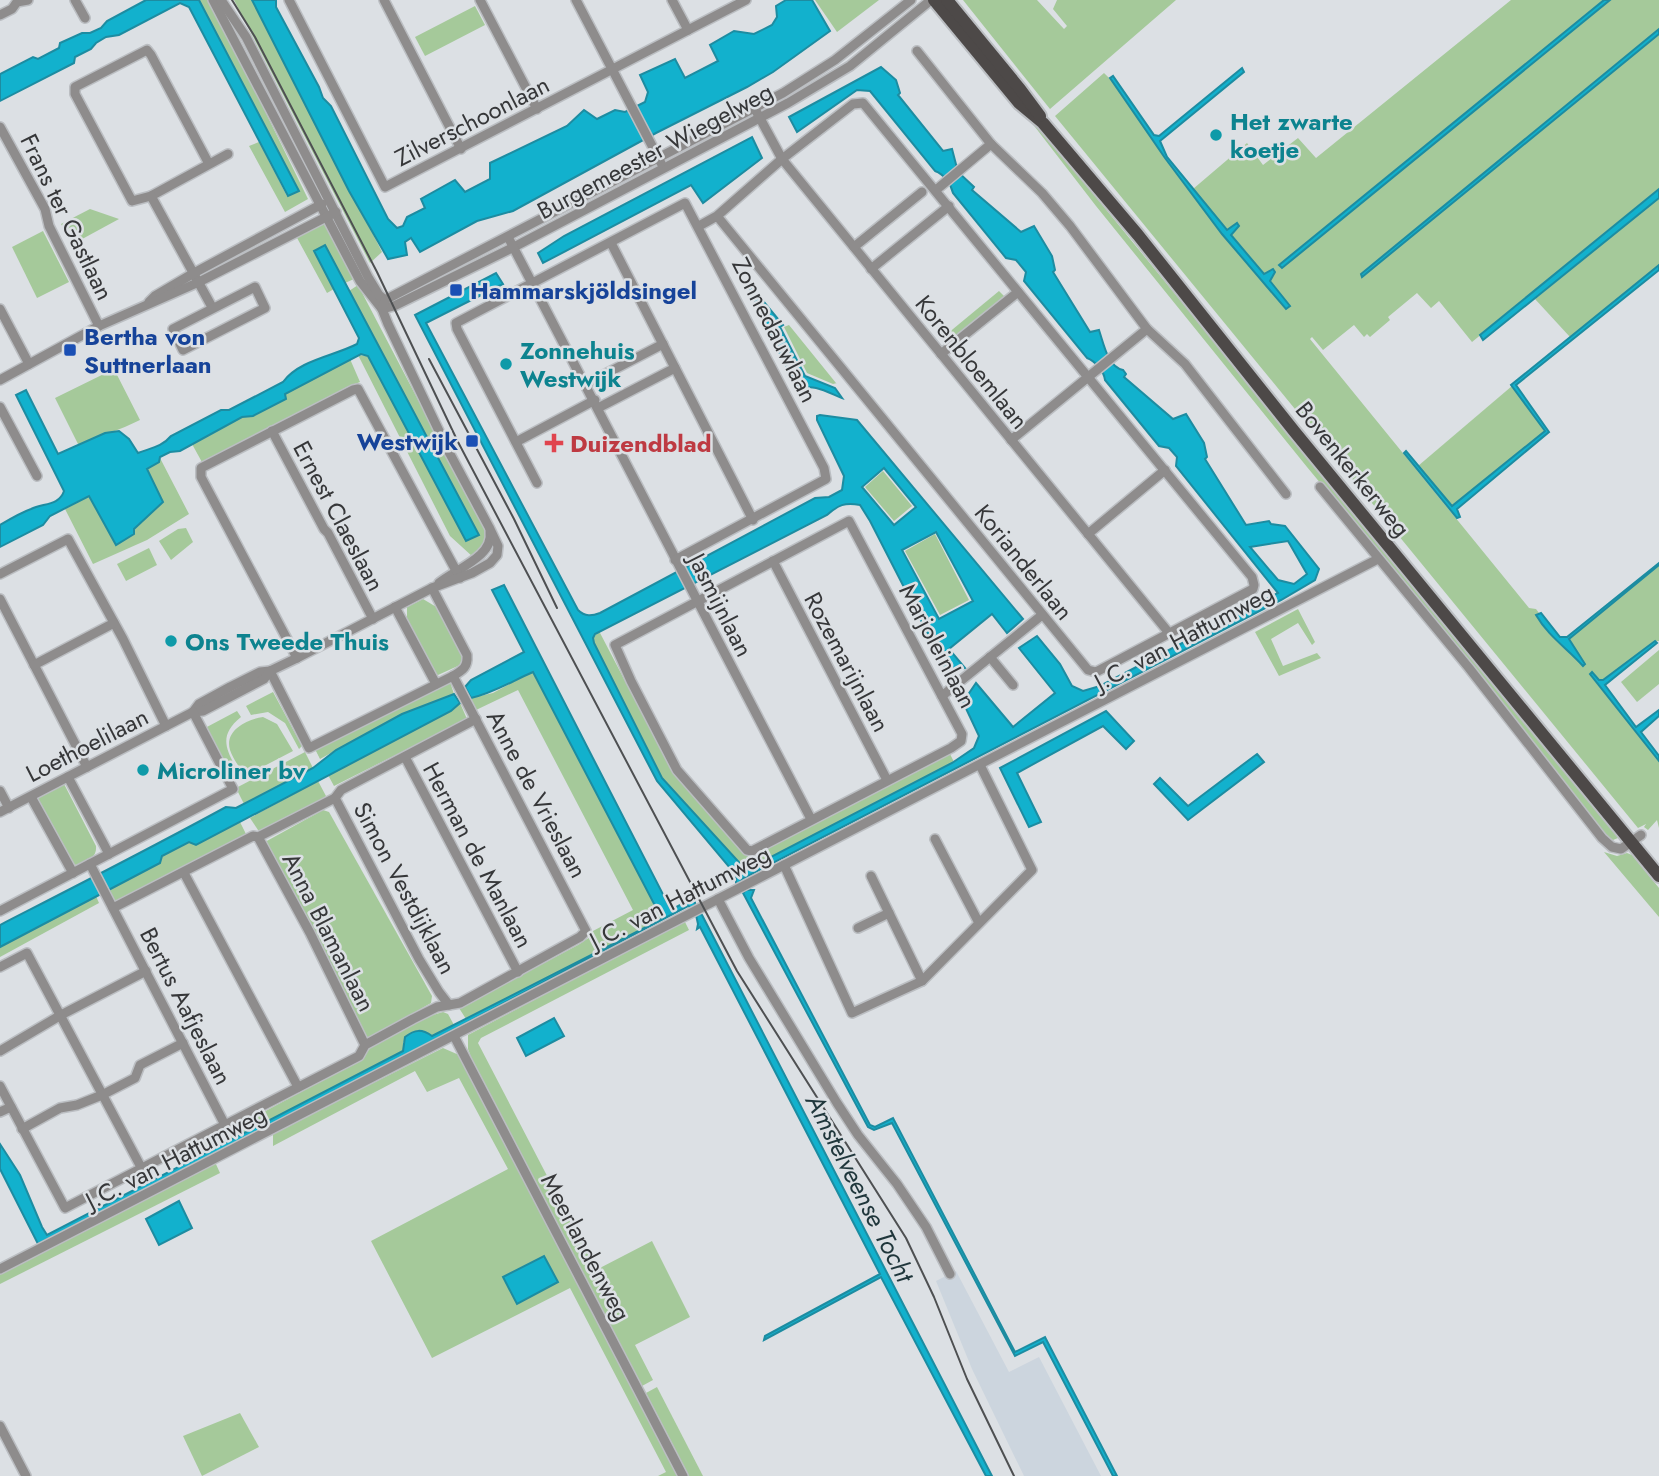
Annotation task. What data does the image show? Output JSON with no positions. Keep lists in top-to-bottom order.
{
  "streets": {
    "main road": ["Bovenkerkerweg"],
    "street": [
      "Zilverschoonlaan",
      "Burgemeester Wiegelweg",
      "Frans ter Gastlaan",
      "Zonnedauwlaan",
      "Korenbloemlaan",
      "Ernest Claeslaan",
      "Korianderlaan",
      "Jasmijnlaan",
      "J.C. van Hattumweg",
      "Marjoleinlaan",
      "Rozemarijnlaan",
      "Loethoelilaan",
      "Anne de Vrieslaan",
      "Herman de Manlaan",
      "Simon Vestdijklaan",
      "Anna Blamanlaan",
      "Bertus Aafjeslaan",
      "Meerlandenweg"
    ]
  },
  "crossings": [
    ["Burgemeester Wiegelweg", "Korenbloemlaan"],
    ["Burgemeester Wiegelweg", "Bovenkerkerweg"],
    ["Burgemeester Wiegelweg", "Jasmijnlaan"],
    ["Burgemeester Wiegelweg", "Loethoelilaan"],
    ["Zonnedauwlaan", "Korianderlaan"],
    ["Zonnedauwlaan", "Jasmijnlaan"],
    ["Korenbloemlaan", "Korianderlaan"],
    ["Bovenkerkerweg", "J.C. van Hattumweg"],
    ["Ernest Claeslaan", "Loethoelilaan"],
    ["Jasmijnlaan", "Marjoleinlaan"],
    ["J.C. van Hattumweg", "Meerlandenweg"],
    ["Marjoleinlaan", "Rozemarijnlaan"],
    ["Anne de Vrieslaan", "Simon Vestdijklaan"],
    ["Herman de Manlaan", "Simon Vestdijklaan"]
  ],
  "water": ["Amstelveense Tocht"],
  "places": {
    "other": [
      "Het zwarte koetje",
      "Zonnehuis Westwijk",
      "Ons Tweede Thuis",
      "Microliner bv"
    ],
    "transit": ["Hammarskjöldsingel", "Bertha von Suttnerlaan", "Westwijk"],
    "health": ["Duizendblad"]
  }
}
